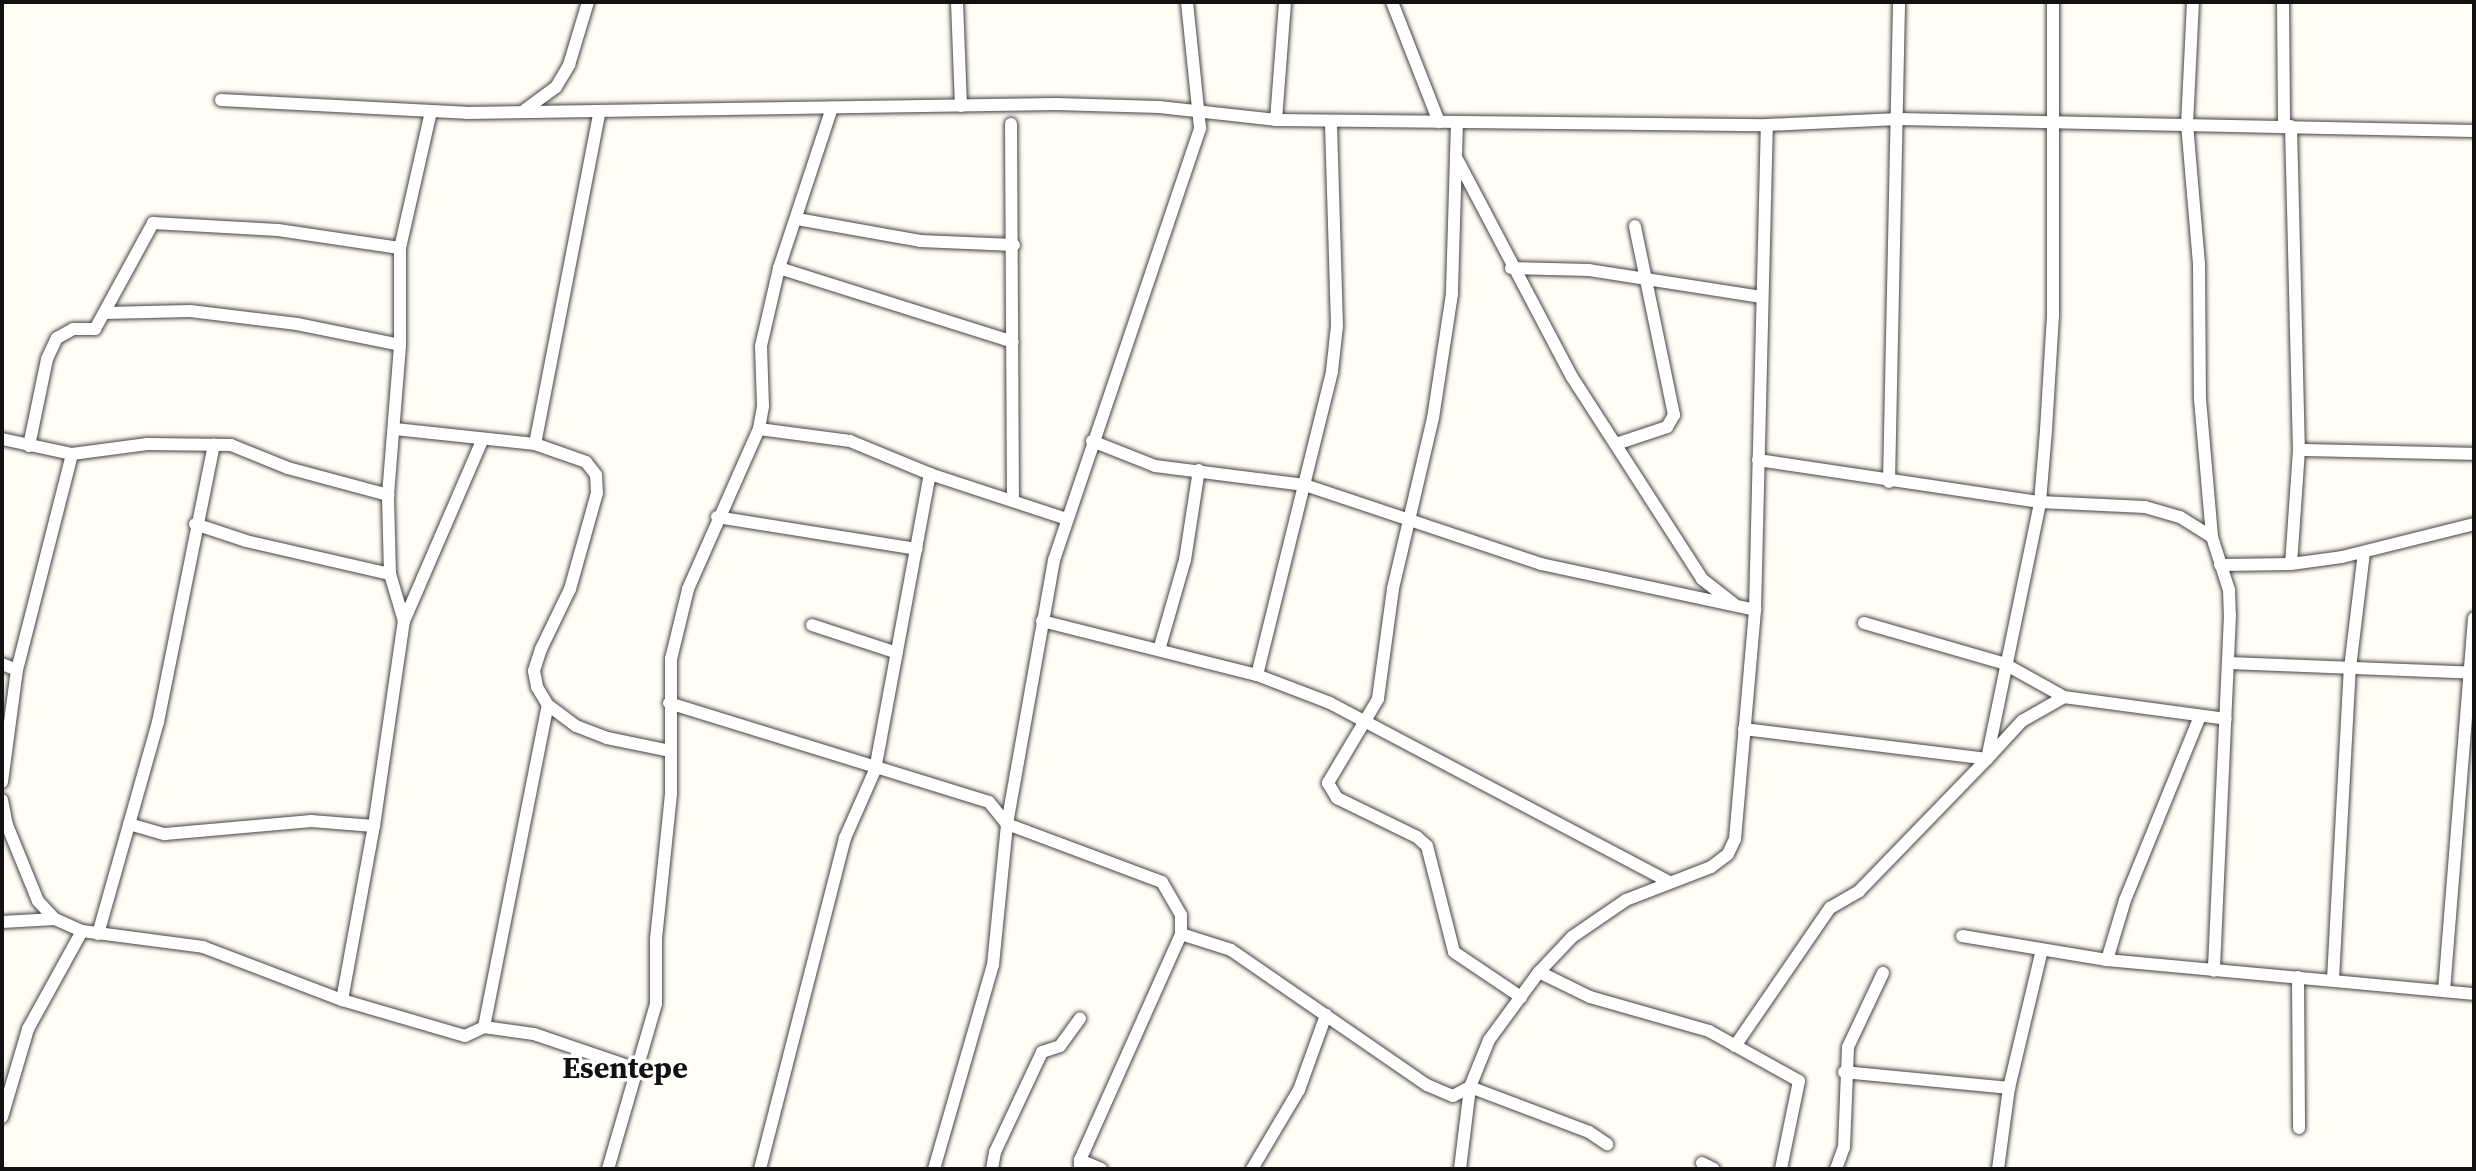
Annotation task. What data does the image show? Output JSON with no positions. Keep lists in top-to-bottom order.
{
  "districts": ["Esentepe"]
}
